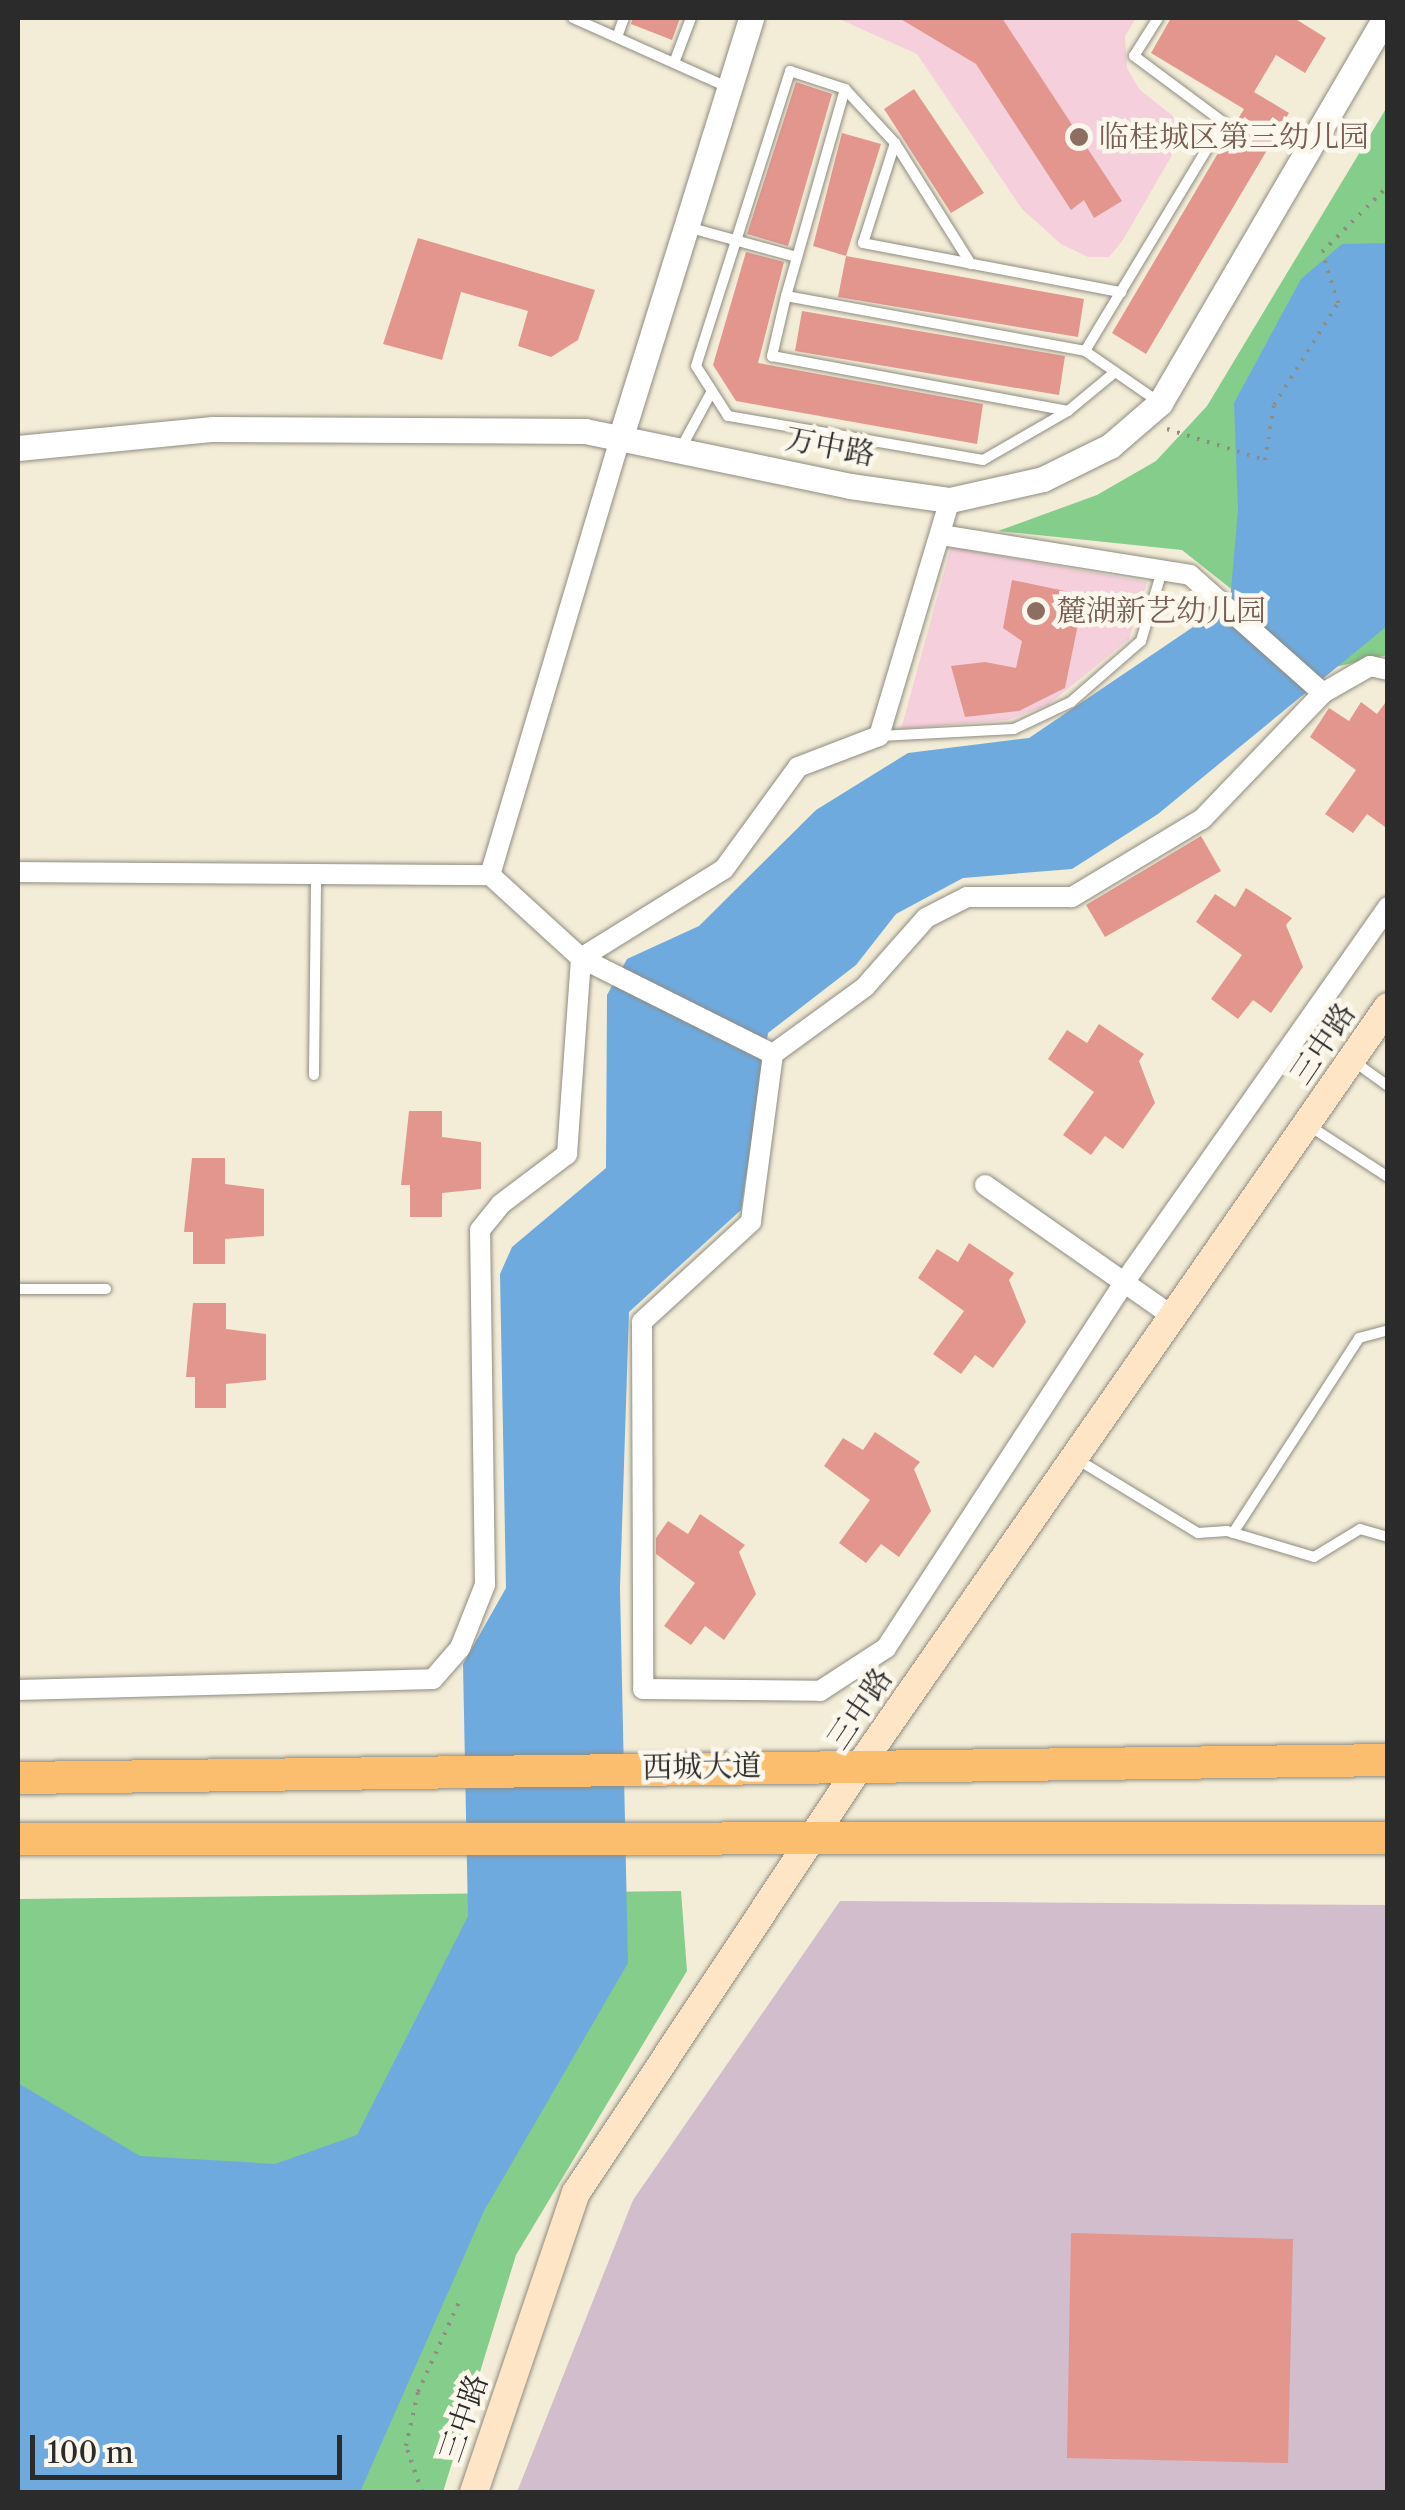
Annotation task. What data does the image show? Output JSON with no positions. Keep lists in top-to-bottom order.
{
  "streets": {
    "highway": ["西城大道"],
    "main road": ["三中路"],
    "street": ["万中路"]
  },
  "crossings": [
    ["三中路", "西城大道"]
  ],
  "places": ["临桂城区第三幼儿园", "麓湖新艺幼儿园"],
  "scale_bar": "100 m"
}
